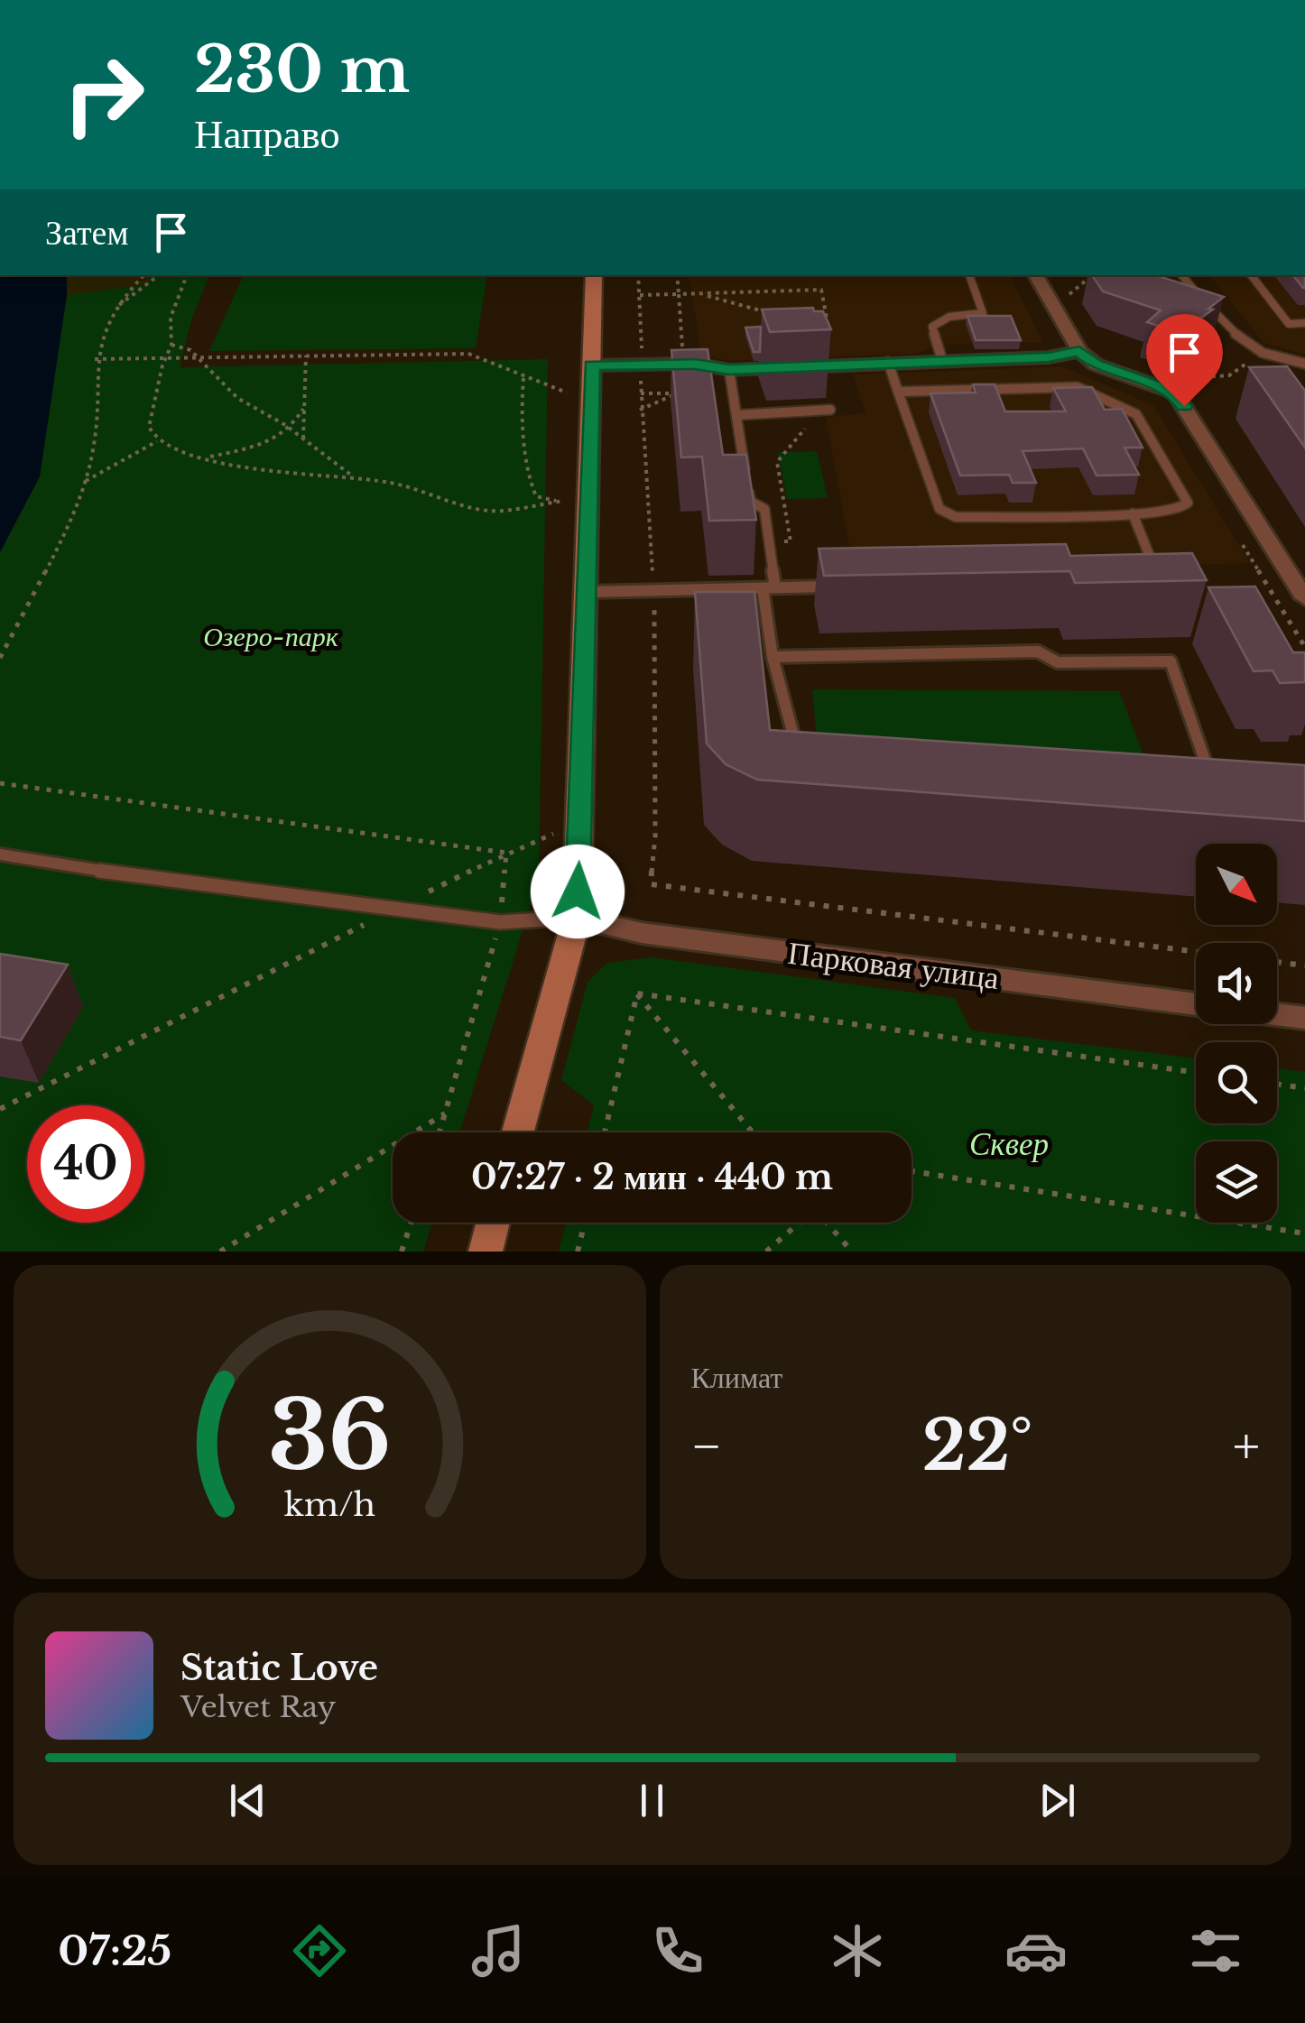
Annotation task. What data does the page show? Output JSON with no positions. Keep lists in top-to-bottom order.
{
  "streets": {
    "street": ["Парковая улица"]
  },
  "parks": ["Озеро-парк", "Сквер"],
  "north": "bottom right",
  "page": {
    "turn": ["230 m", "Направо"],
    "then": "Затем",
    "limit": "40",
    "trip": "07:27 · 2 мин · 440 m",
    "tile": "Климат",
    "heat": ["−", "22°", "+"],
    "song": ["Static Love", "Velvet Ray"],
    "tabs": "07:25",
    "gauge": ["36", "km/h"]
  }
}
